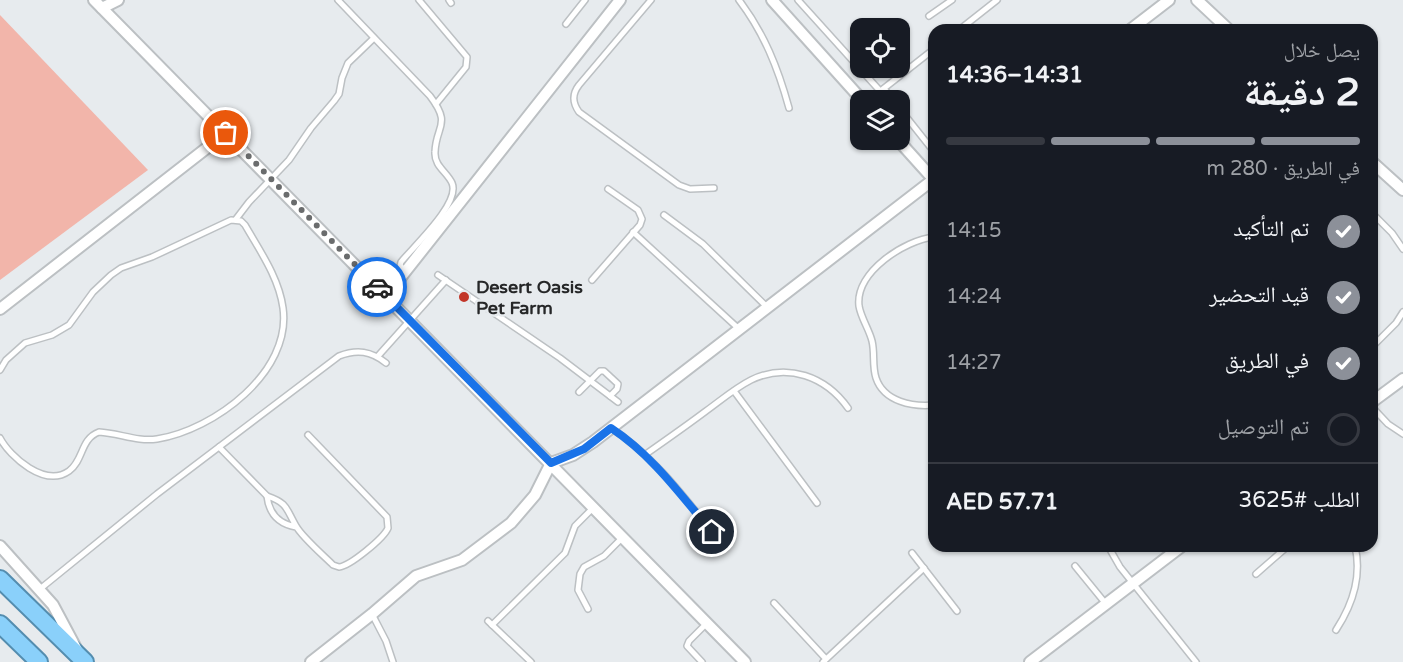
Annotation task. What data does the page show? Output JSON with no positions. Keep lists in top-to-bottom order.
{
  "places": ["Desert Oasis Pet Farm"],
  "page": {
    "heading": ["2 دقيقة", "يصل خلال", "14:31–14:36"],
    "panel": ["الطلب #3625", "AED 57.71"],
    "bar": "في الطريق · 280 m",
    "list": [
      ["تم التأكيد", "14:15"],
      ["قيد التحضير", "14:24"],
      ["في الطريق", "14:27"],
      "تم التوصيل"
    ]
  }
}
